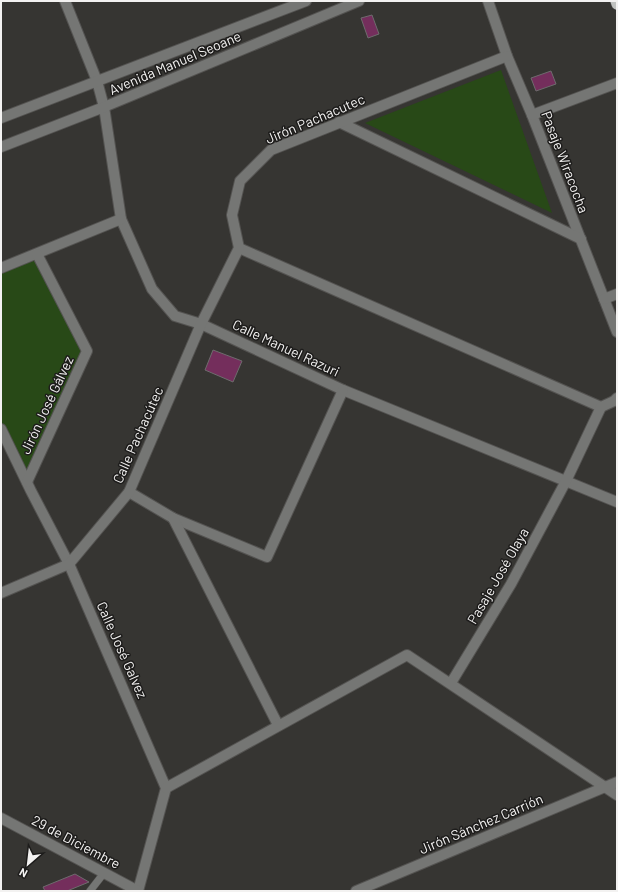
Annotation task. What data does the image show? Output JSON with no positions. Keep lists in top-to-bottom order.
{
  "streets": {
    "street": [
      "Avenida Manuel Seoane",
      "Jirón Pachacutec",
      "Pasaje Wiracocha",
      "Calle Manuel Razuri",
      "Jirón José Gálvez",
      "Calle Pachacútec",
      "Pasaje José Olaya",
      "Calle José Galvez",
      "Jirón Sánchez Carrión",
      "29 de Diciembre"
    ]
  },
  "crossings": [
    ["Avenida Manuel Seoane", "Calle Manuel Razuri"],
    ["Jirón Pachacutec", "Pasaje Wiracocha"],
    ["Calle Manuel Razuri", "Calle Pachacútec"],
    ["Calle Manuel Razuri", "Pasaje José Olaya"],
    ["Jirón José Gálvez", "Calle José Galvez"],
    ["Calle Pachacútec", "Calle José Galvez"]
  ],
  "north": "bottom left"
}
